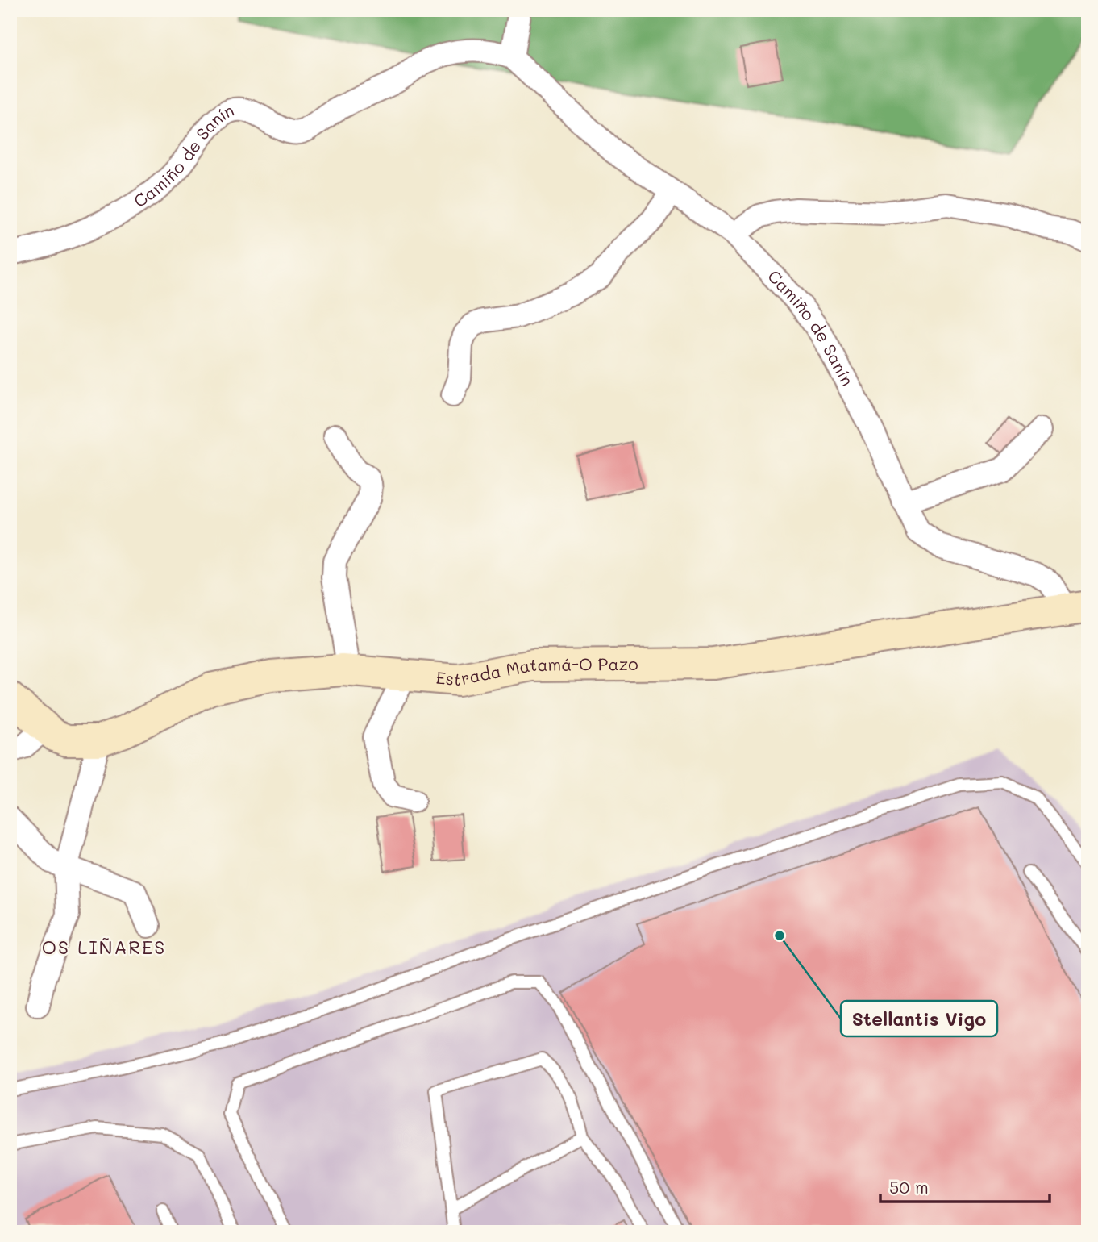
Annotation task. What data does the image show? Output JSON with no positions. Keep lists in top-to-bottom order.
{
  "streets": {
    "street": ["Camiño de Sanín", "Estrada Matamá-O Pazo"]
  },
  "crossings": [
    ["Camiño de Sanín", "Estrada Matamá-O Pazo"]
  ],
  "districts": ["OS LIÑARES"],
  "places": ["Stellantis Vigo"],
  "scale_bar": "50 m"
}
